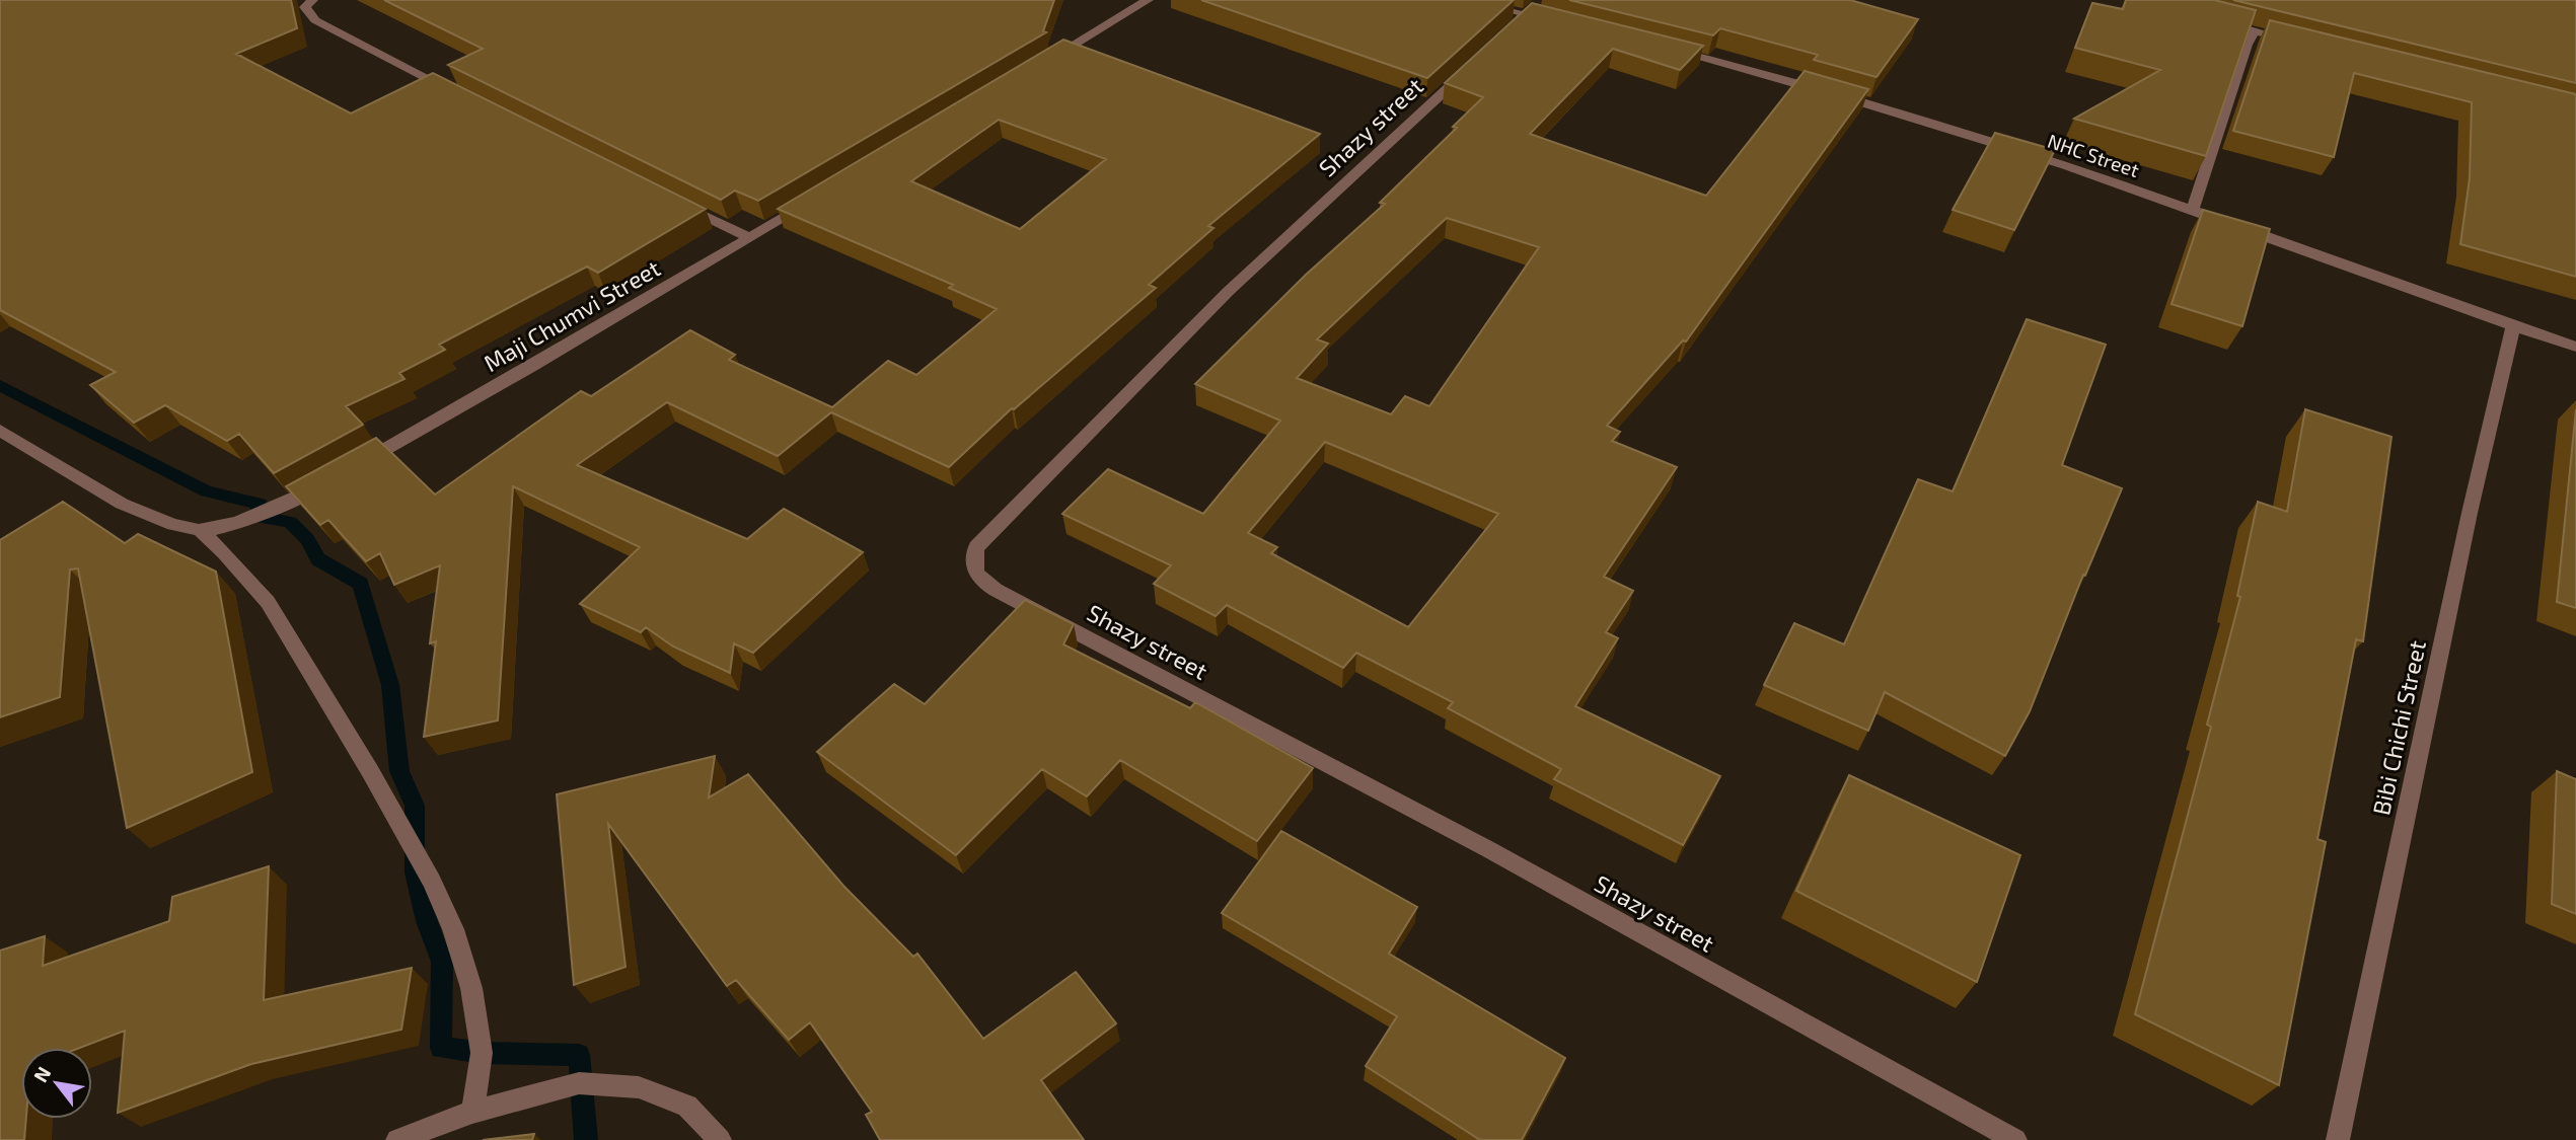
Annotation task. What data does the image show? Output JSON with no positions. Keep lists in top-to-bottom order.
{
  "streets": {
    "street": [
      "Shazy street",
      "NHC Street",
      "Maji Chumvi Street",
      "Bibi Chichi Street"
    ]
  },
  "crossings": [
    ["NHC Street", "Bibi Chichi Street"]
  ],
  "north": "top left"
}
